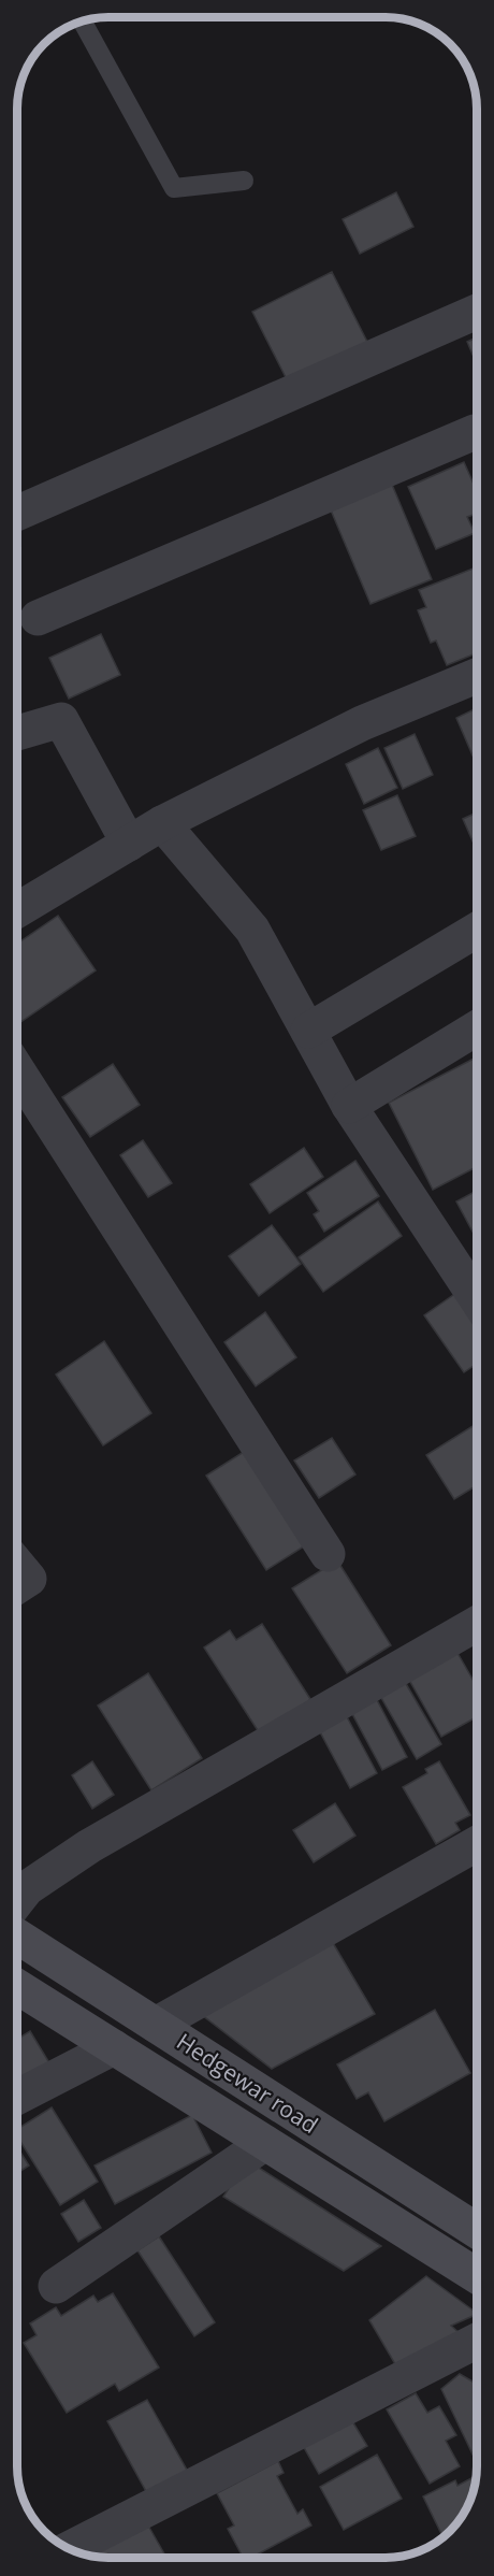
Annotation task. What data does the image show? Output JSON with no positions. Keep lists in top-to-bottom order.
{
  "streets": {
    "main road": ["Hedgewar road"]
  }
}
